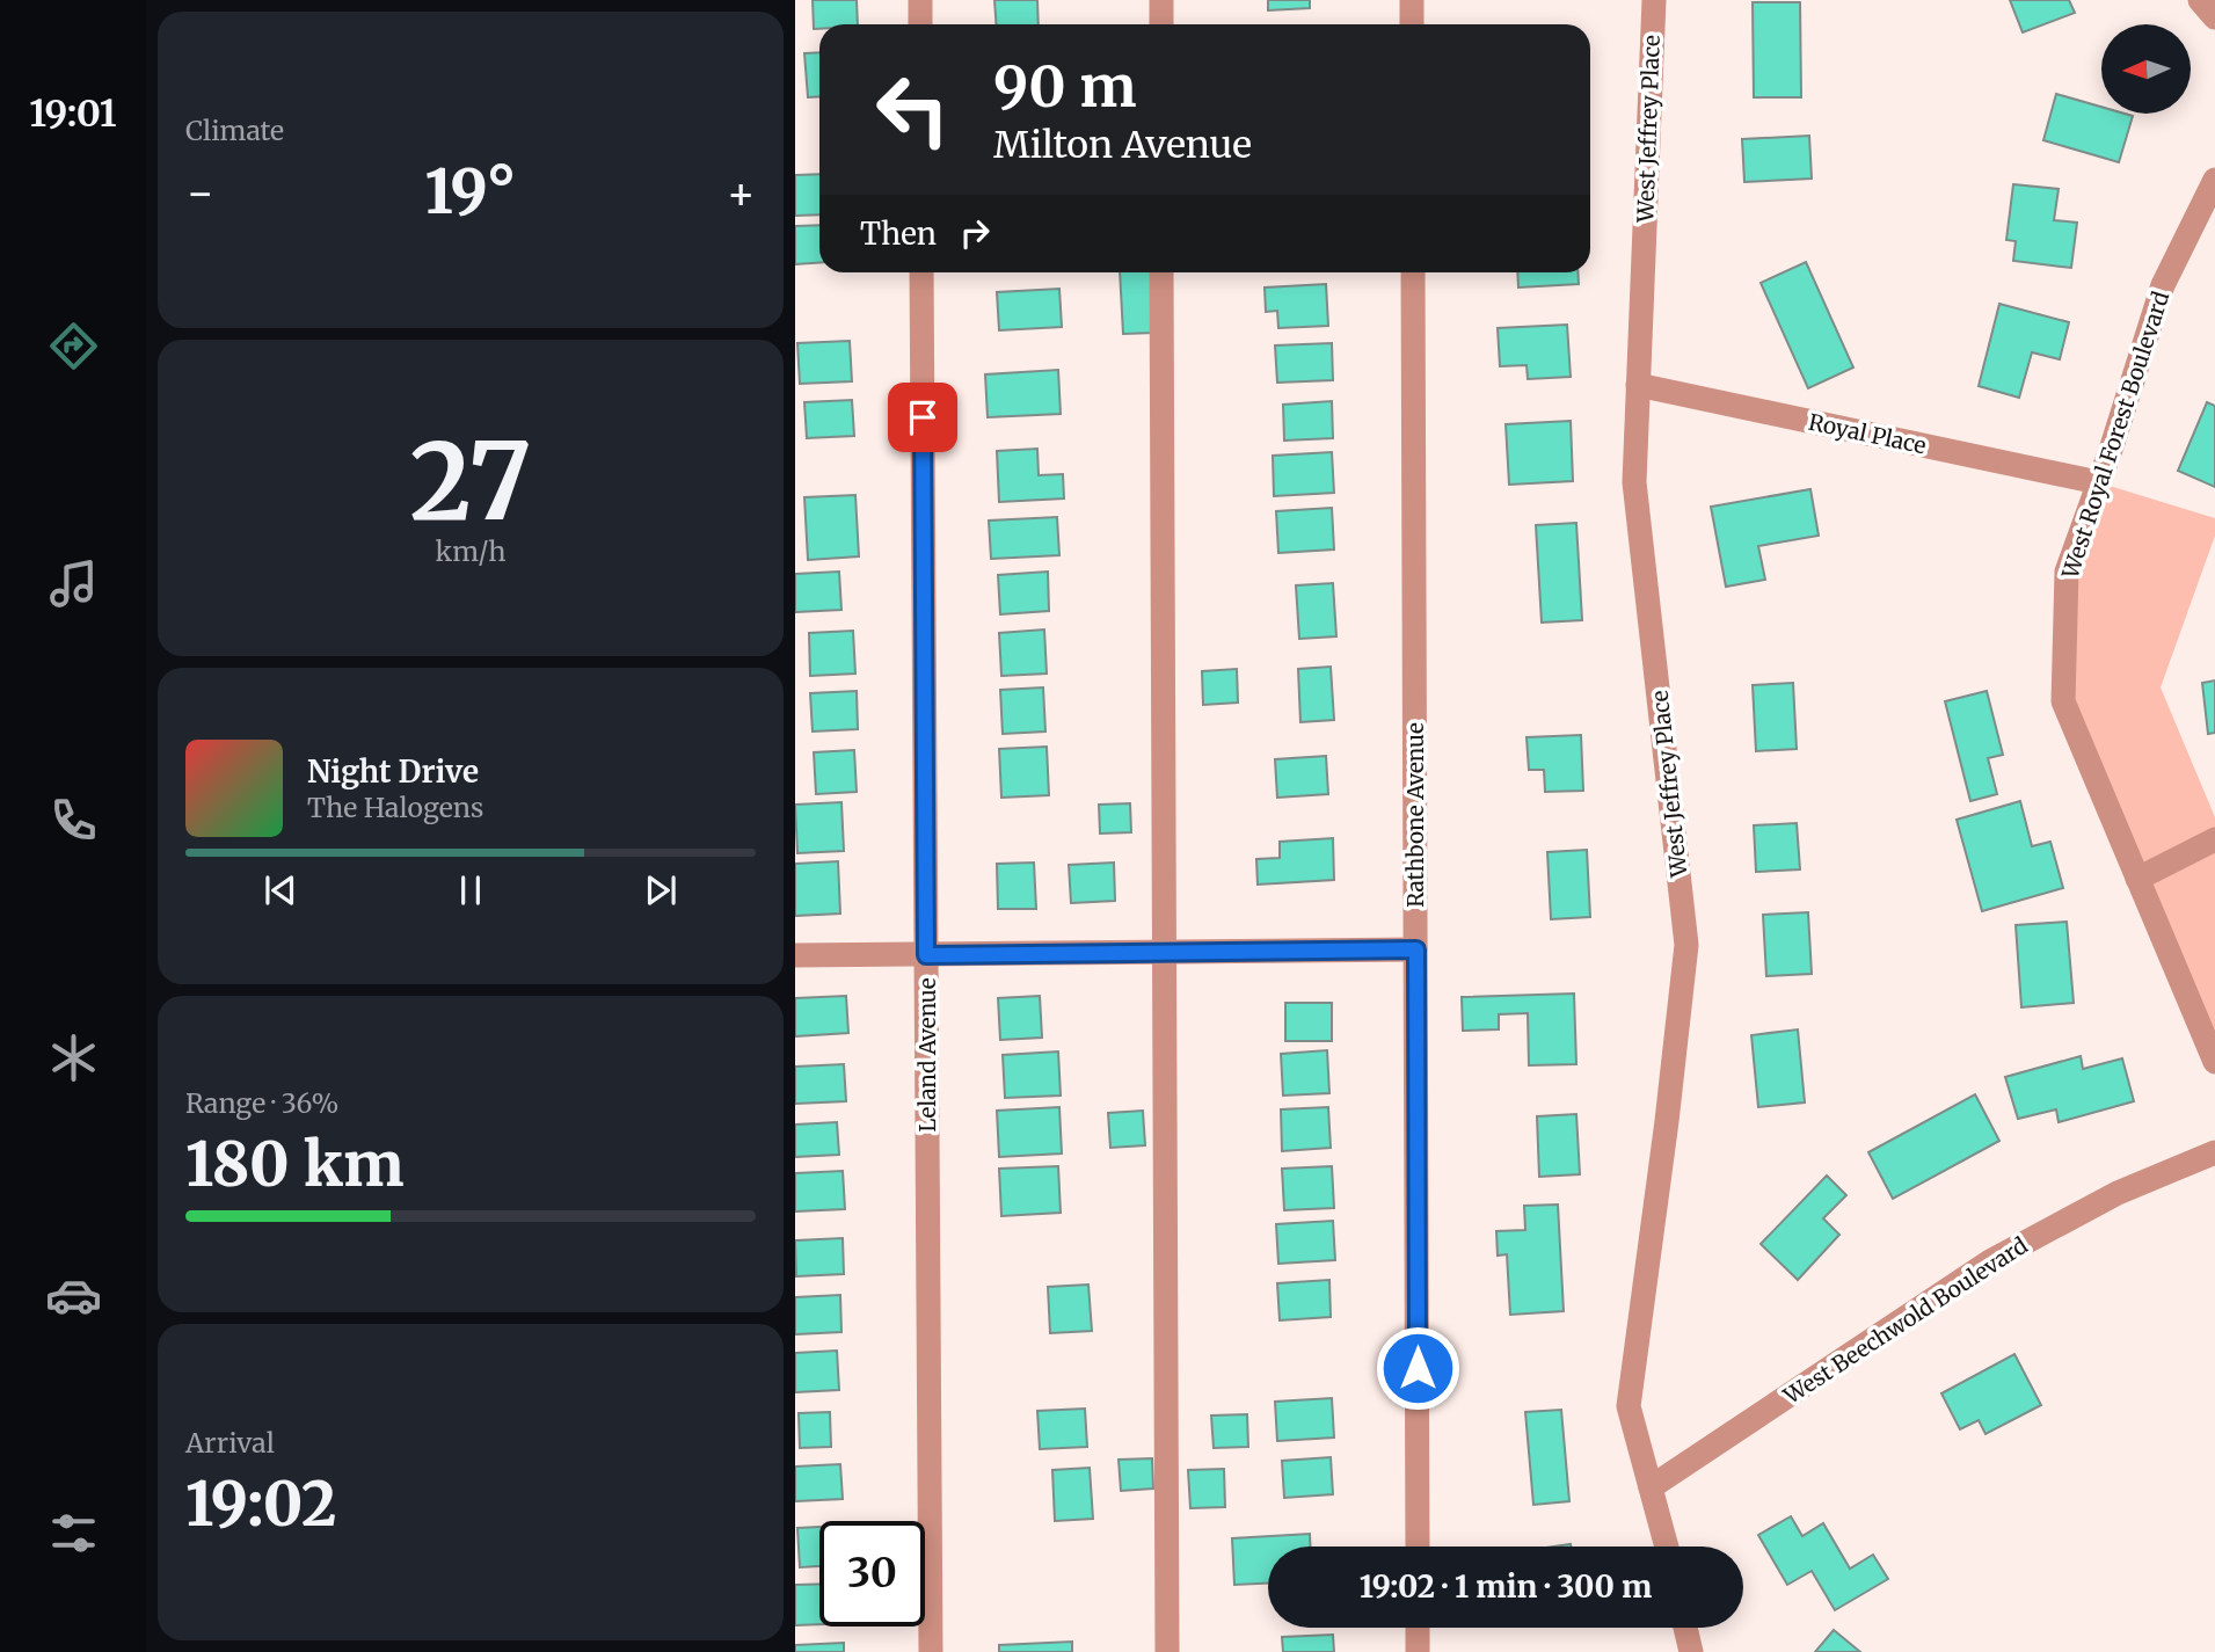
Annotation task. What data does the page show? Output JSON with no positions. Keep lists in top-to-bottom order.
{
  "streets": {
    "street": [
      "West Jeffrey Place",
      "Royal Place",
      "West Royal Forest Boulevard",
      "Rathbone Avenue",
      "Leland Avenue",
      "West Beechwold Boulevard"
    ]
  },
  "crossings": [
    ["West Jeffrey Place", "Royal Place"],
    ["West Jeffrey Place", "West Beechwold Boulevard"],
    ["Royal Place", "West Royal Forest Boulevard"]
  ],
  "north": "left",
  "page": {
    "tabs": "19:01",
    "tile": [
      "Climate",
      ["27", "km/h"],
      ["Range · 36%", "180 km"],
      ["Arrival", "19:02"]
    ],
    "turn": ["90 m", "Milton Avenue"],
    "heat": ["−", "19°", "+"],
    "then": "Then",
    "song": ["Night Drive", "The Halogens"],
    "limit": "30",
    "trip": "19:02 · 1 min · 300 m"
  }
}
